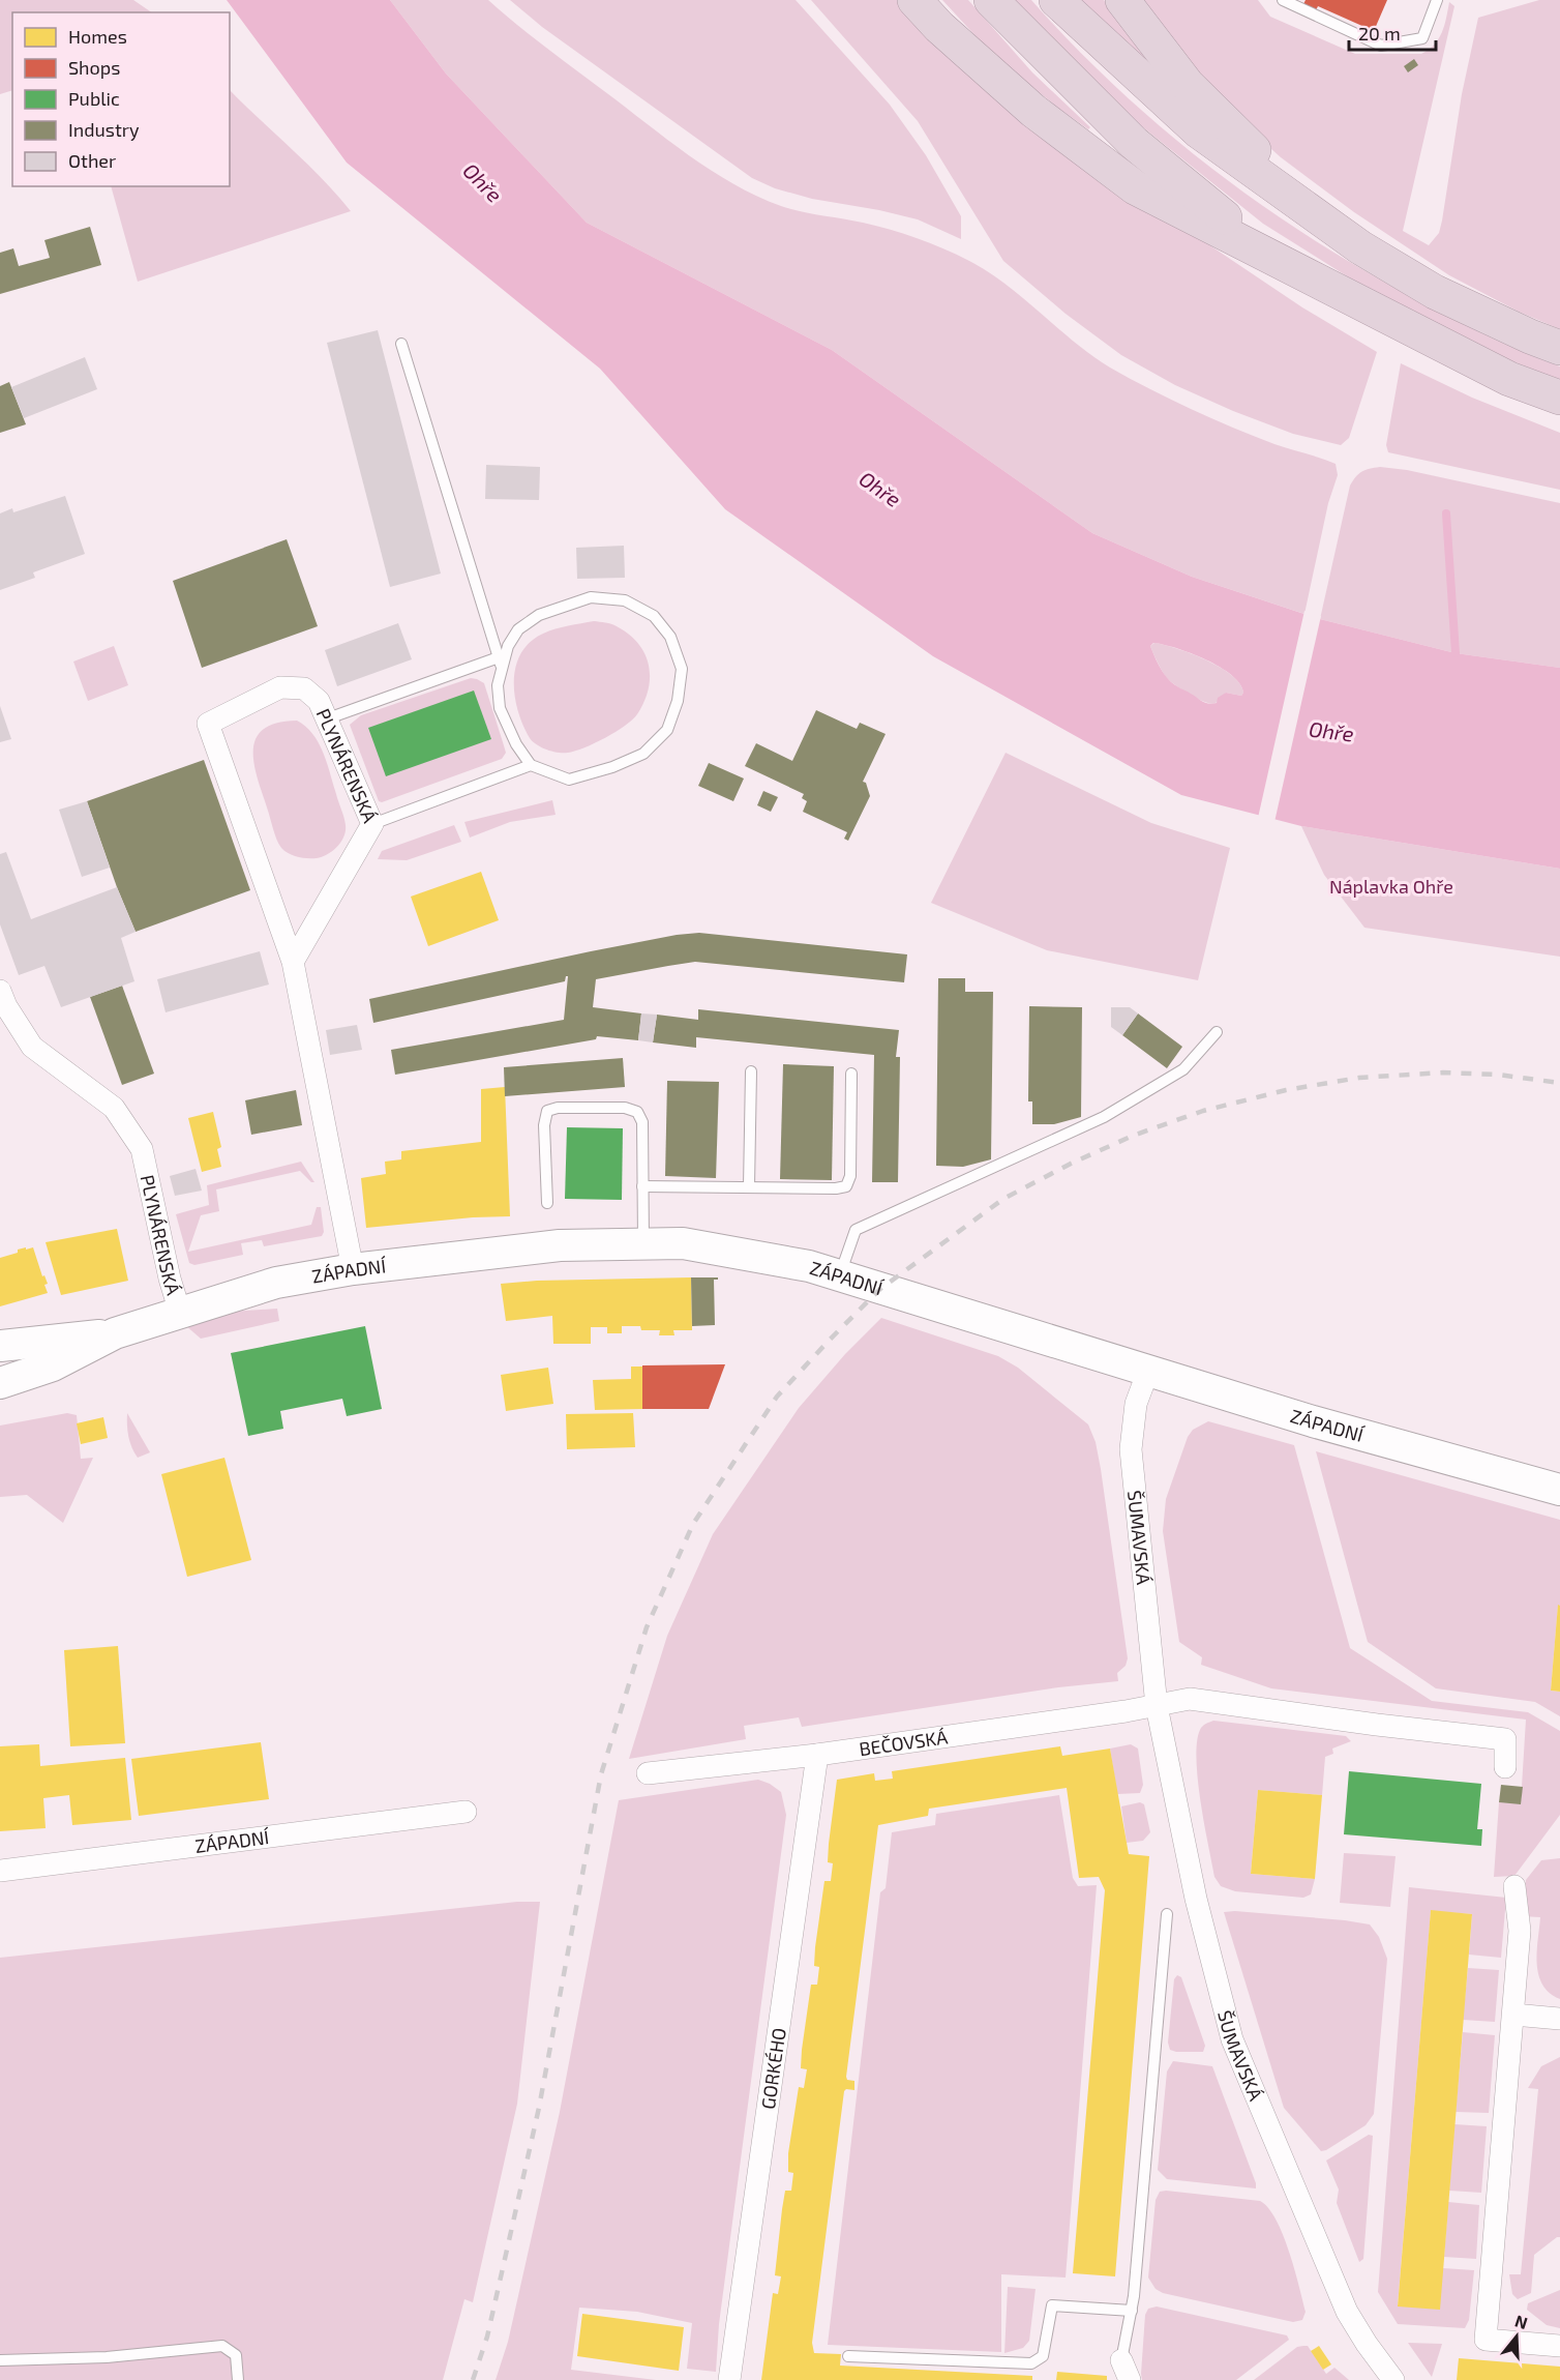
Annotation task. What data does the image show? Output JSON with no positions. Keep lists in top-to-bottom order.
{
  "streets": {
    "street": [
      "PLYNÁRENSKÁ",
      "ZÁPADNÍ",
      "ŠUMAVSKÁ",
      "BEČOVSKÁ",
      "GORKÉHO"
    ]
  },
  "crossings": [
    ["PLYNÁRENSKÁ", "ZÁPADNÍ"],
    ["ZÁPADNÍ", "ŠUMAVSKÁ"],
    ["ŠUMAVSKÁ", "BEČOVSKÁ"],
    ["BEČOVSKÁ", "GORKÉHO"]
  ],
  "water": ["Ohře"],
  "parks": ["Náplavka Ohře"],
  "legend": [
    "Homes",
    "Shops",
    "Public",
    "Industry",
    "Other"
  ],
  "scale_bar": "20 m",
  "north": "top"
}
